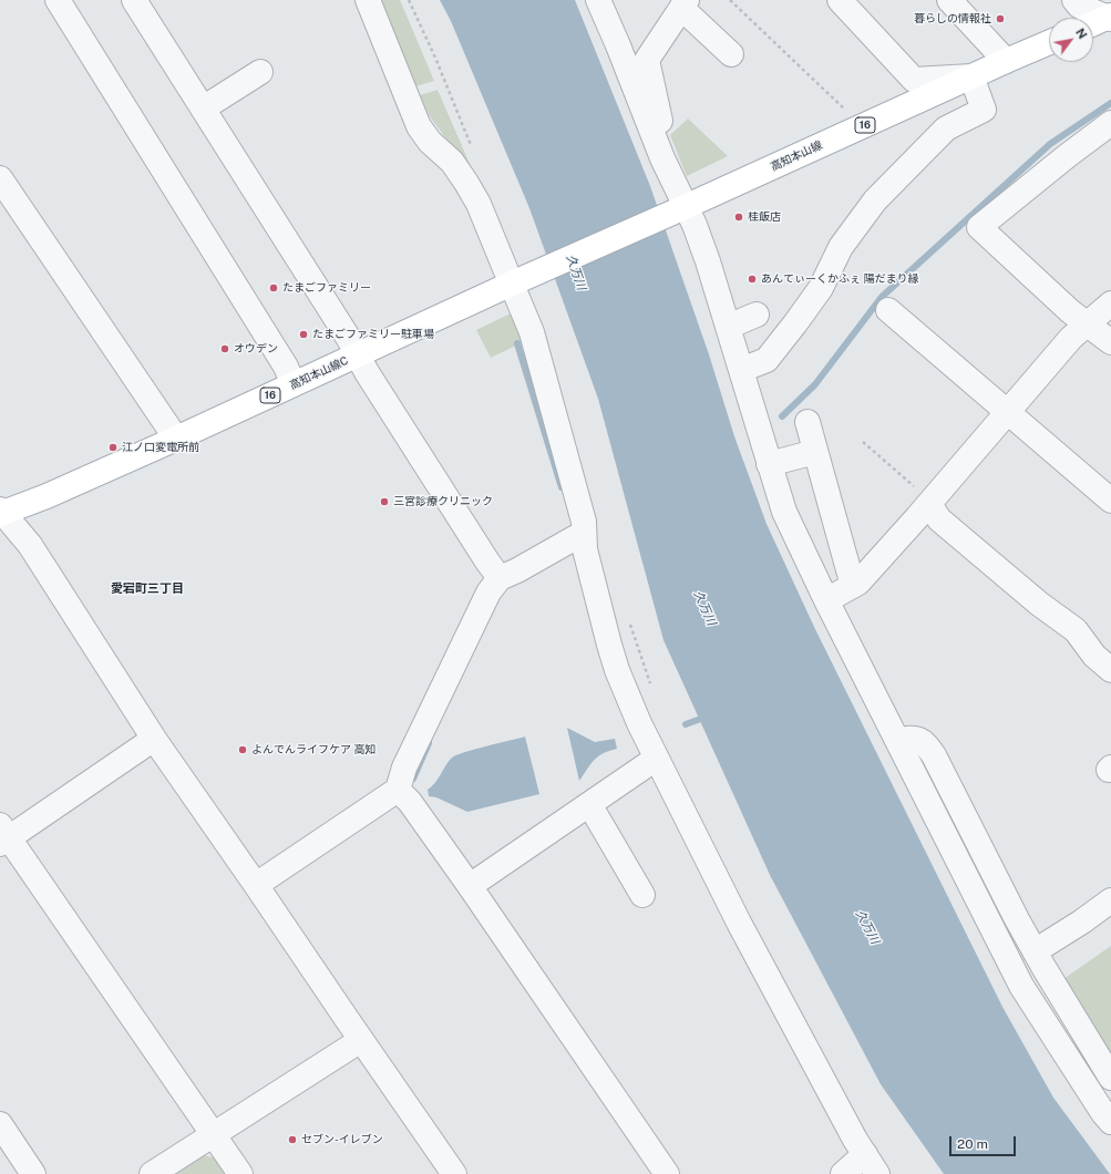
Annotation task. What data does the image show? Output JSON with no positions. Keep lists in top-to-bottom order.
{
  "streets": {
    "main road": ["16", "高知本山線", "高知本山線C"]
  },
  "crossings": [
    ["高知本山線", "高知本山線C"]
  ],
  "districts": ["愛宕町三丁目"],
  "water": ["久万川"],
  "places": [
    "暮らしの情報社",
    "桂飯店",
    "あんてぃーくかふぇ 陽だまり縁",
    "たまごファミリー",
    "たまごファミリー駐車場",
    "オウデン",
    "江ノ口変電所前",
    "三宮診療クリニック",
    "よんでんライフケア 高知",
    "セブン-イレブン"
  ],
  "scale_bar": "20 m",
  "north": "top right"
}
